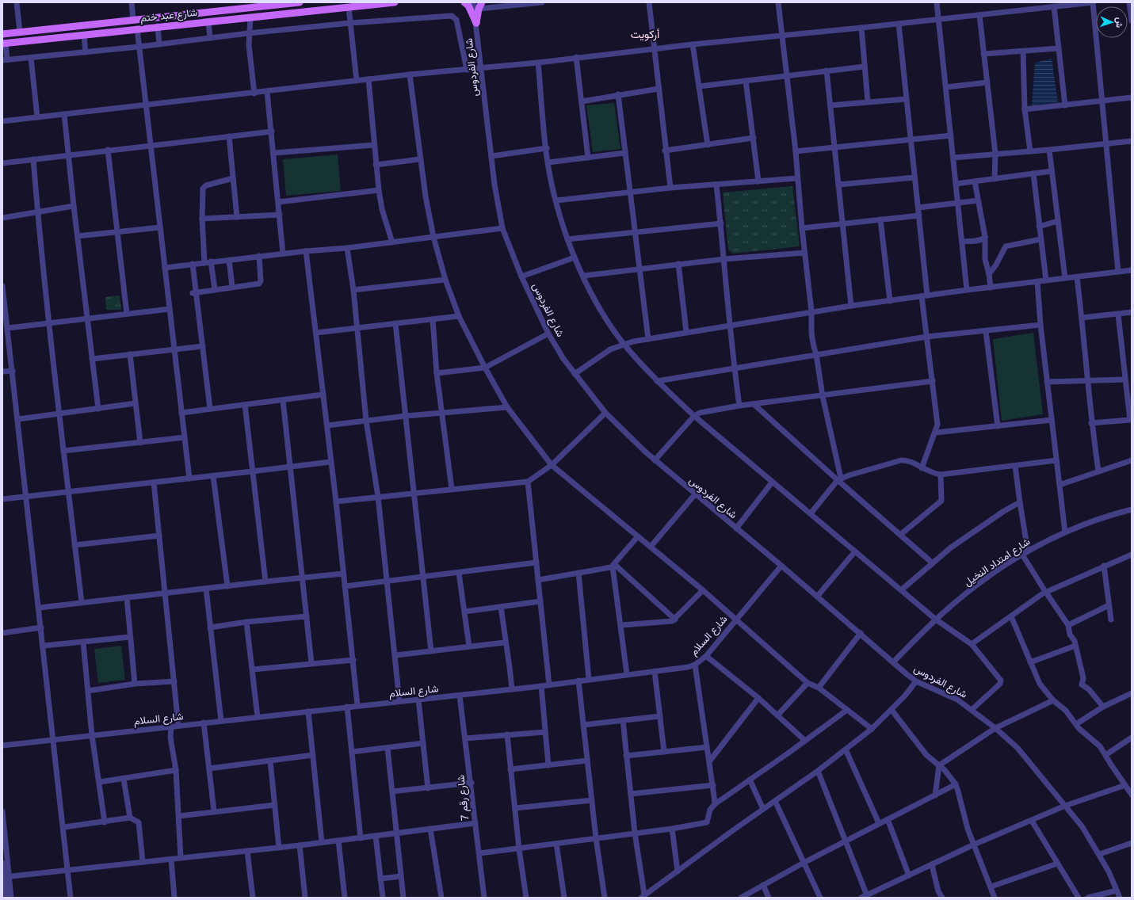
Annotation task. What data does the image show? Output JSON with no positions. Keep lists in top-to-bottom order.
{
  "streets": {
    "main road": ["شارع عبد ختم"],
    "street": [
      "شارع الفردوس",
      "شارع امتداد النخيل",
      "شارع السلام",
      "شارع رقم 7"
    ]
  },
  "crossings": [
    ["شارع الفردوس", "شارع امتداد النخيل"],
    ["شارع الفردوس", "شارع السلام"],
    ["شارع السلام", "شارع رقم 7"]
  ],
  "districts": ["أركويت"],
  "north": "right"
}
